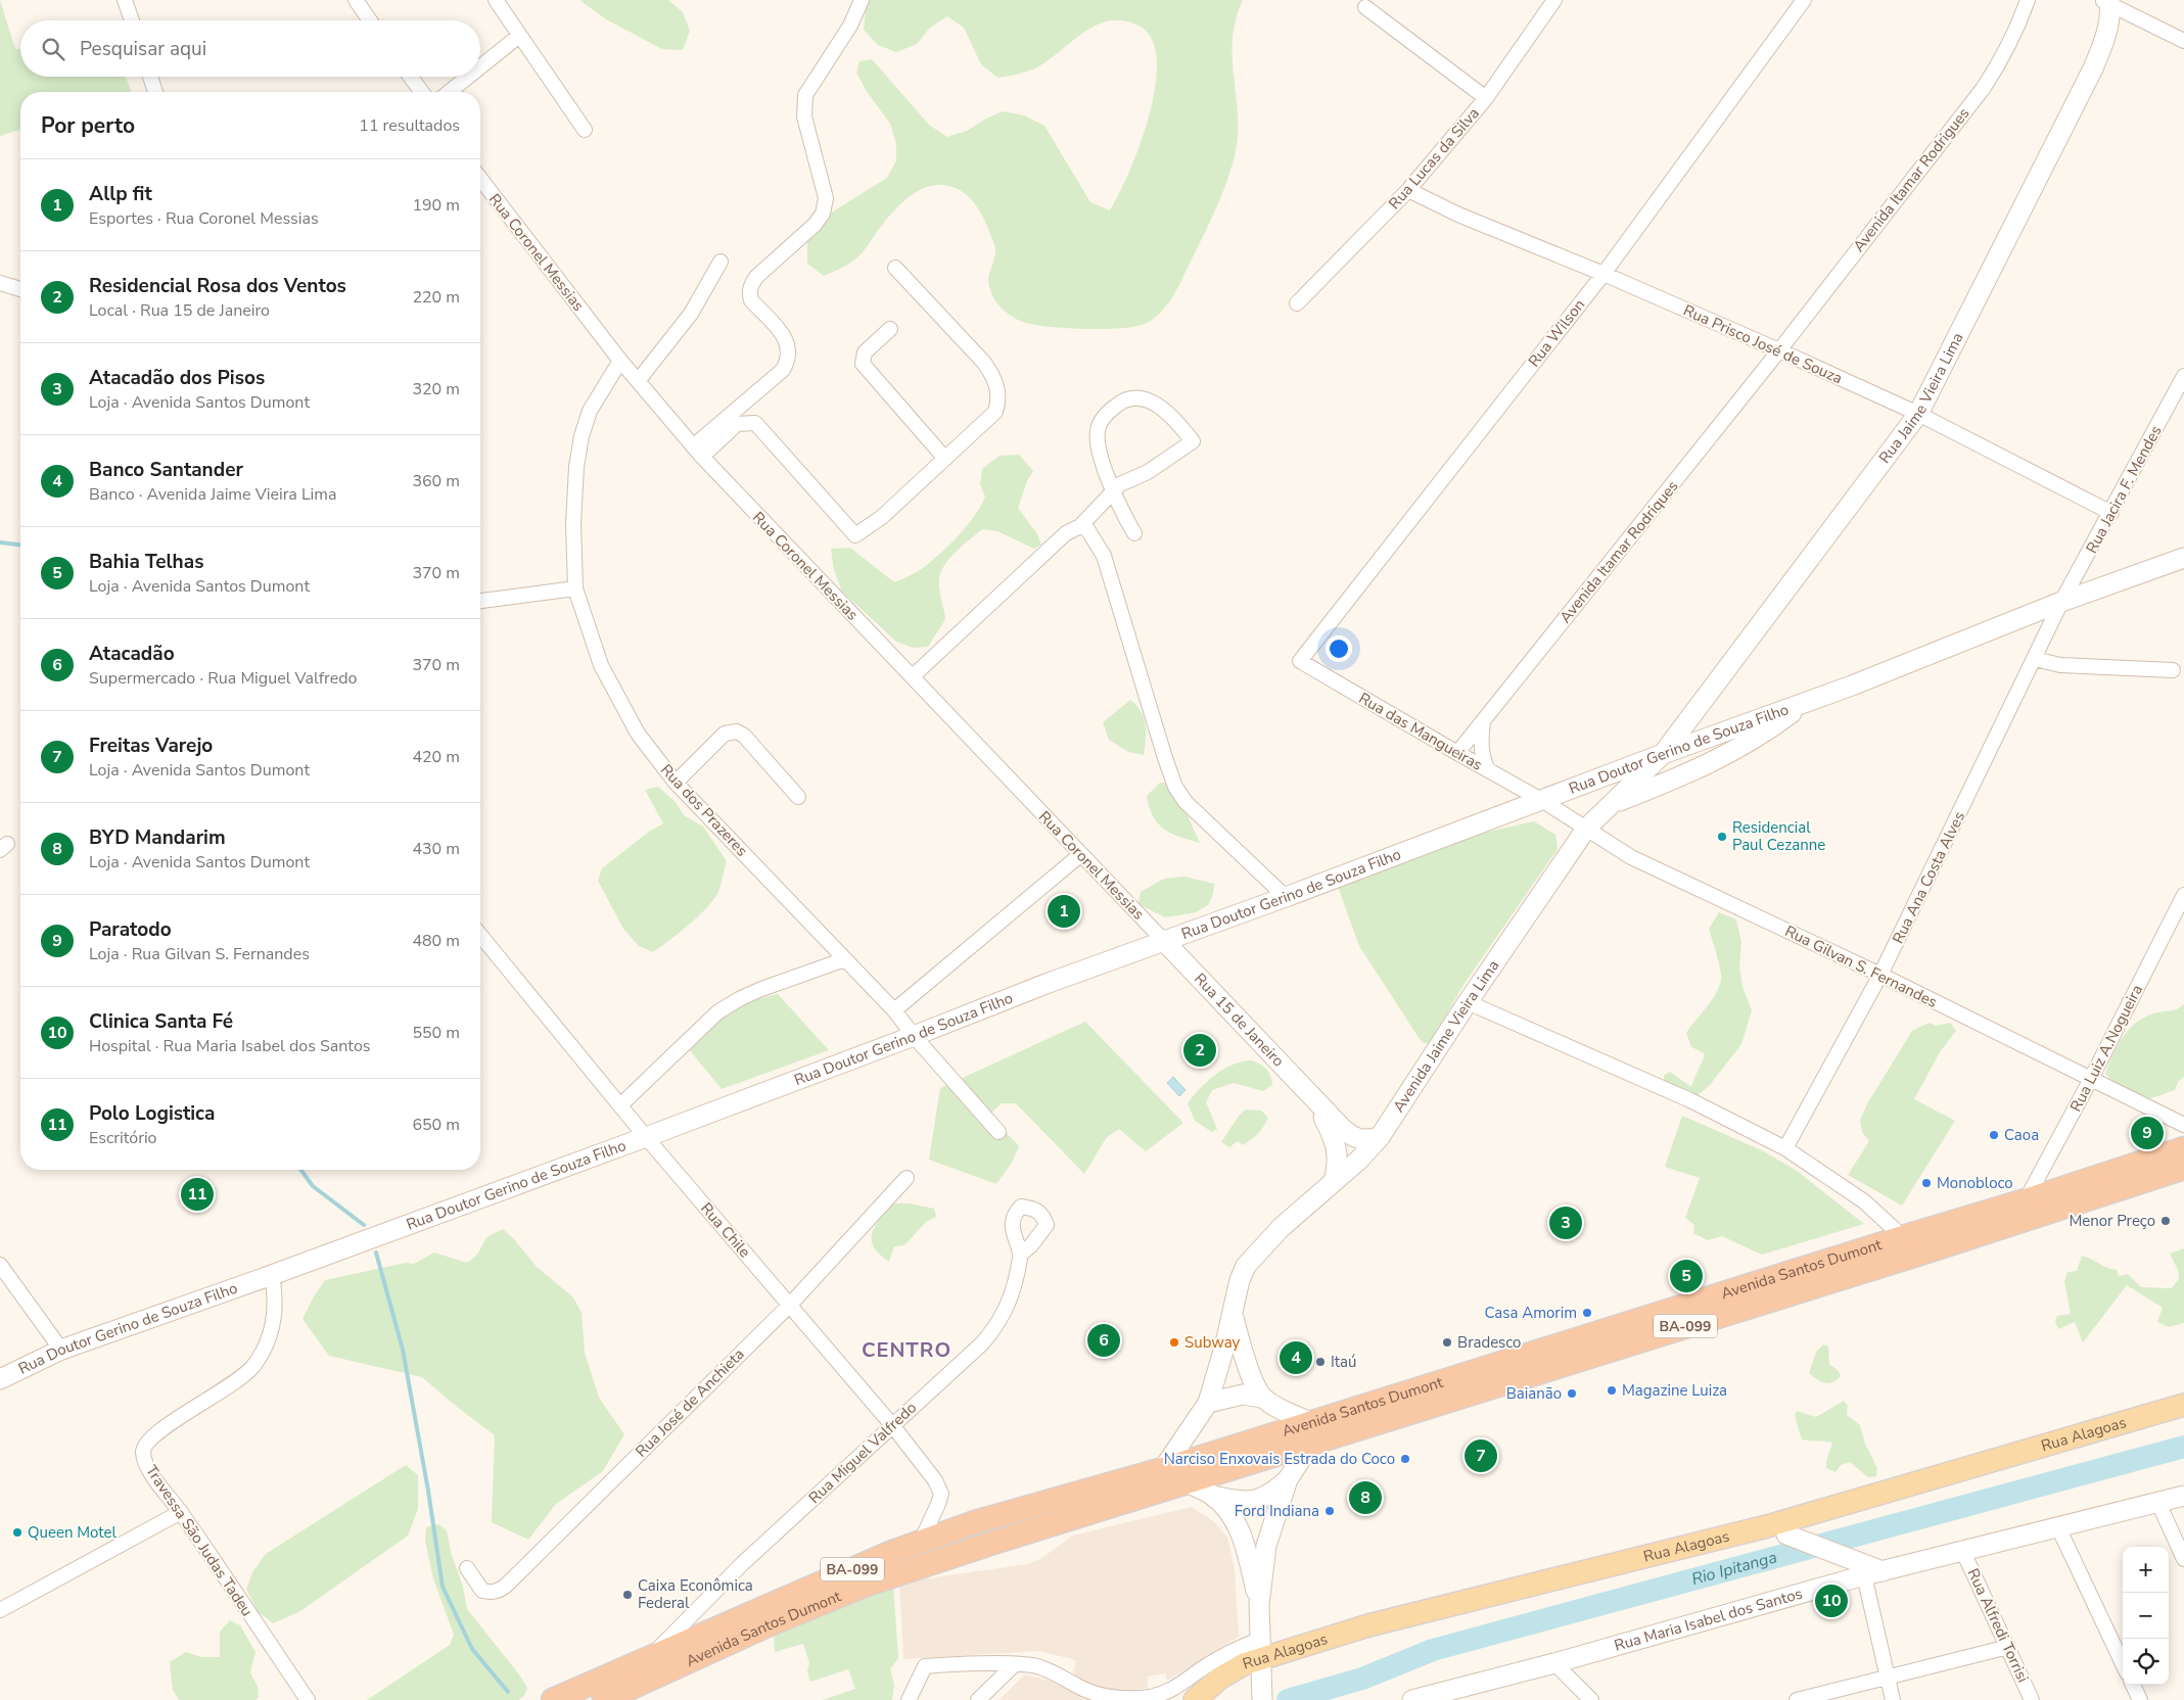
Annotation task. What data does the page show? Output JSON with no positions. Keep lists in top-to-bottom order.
{
  "streets": {
    "highway": ["Avenida Santos Dumont", "BA-099"],
    "main road": [
      "Rua Jaime Vieira Lima",
      "Rua Doutor Gerino de Souza Filho",
      "Rua 15 de Janeiro",
      "Avenida Jaime Vieira Lima",
      "Rua Alagoas",
      "Rua Maria Isabel dos Santos"
    ],
    "street": [
      "Rua Lucas da Silva",
      "Avenida Itamar Rodrigues",
      "Rua Coronel Messias",
      "Rua Wilson",
      "Rua Prisco José de Souza",
      "Rua Jacira F. Mendes",
      "Avenida Itamar Rodriques",
      "Rua das Mangueiras",
      "Rua dos Prazeres",
      "Rua Ana Costa Alves",
      "Rua Gilvan S. Fernandes",
      "Rua Luiz A.Nogueira",
      "Rua Chile",
      "Rua José de Anchieta",
      "Rua Miguel Valfredo",
      "Travessa São Judas Tadeu",
      "Rua Alfredi Torrisi"
    ]
  },
  "crossings": [
    ["Rua Lucas da Silva", "Rua Prisco José de Souza"],
    ["Avenida Itamar Rodrigues", "Rua Prisco José de Souza"],
    ["Avenida Itamar Rodrigues", "Avenida Itamar Rodriques"],
    ["Rua Coronel Messias", "Rua Doutor Gerino de Souza Filho"],
    ["Rua Coronel Messias", "Rua dos Prazeres"],
    ["Rua Coronel Messias", "Rua 15 de Janeiro"],
    ["Rua Wilson", "Rua Prisco José de Souza"],
    ["Rua Wilson", "Rua das Mangueiras"],
    ["Rua Prisco José de Souza", "Rua Jaime Vieira Lima"],
    ["Rua Prisco José de Souza", "Rua Jacira F. Mendes"],
    ["Rua Prisco José de Souza", "Avenida Itamar Rodriques"],
    ["Rua Jaime Vieira Lima", "Rua Doutor Gerino de Souza Filho"],
    ["Rua Jaime Vieira Lima", "Avenida Jaime Vieira Lima"],
    ["Rua Jacira F. Mendes", "Rua Doutor Gerino de Souza Filho"],
    ["Rua Jacira F. Mendes", "Rua Ana Costa Alves"],
    ["Avenida Itamar Rodriques", "Rua das Mangueiras"],
    ["Rua das Mangueiras", "Rua Doutor Gerino de Souza Filho"],
    ["Rua das Mangueiras", "Rua Gilvan S. Fernandes"],
    ["Rua Doutor Gerino de Souza Filho", "Rua dos Prazeres"],
    ["Rua Doutor Gerino de Souza Filho", "Rua Ana Costa Alves"],
    ["Rua Doutor Gerino de Souza Filho", "Rua Gilvan S. Fernandes"],
    ["Rua Doutor Gerino de Souza Filho", "Rua 15 de Janeiro"],
    ["Rua Doutor Gerino de Souza Filho", "Avenida Jaime Vieira Lima"],
    ["Rua Doutor Gerino de Souza Filho", "Rua Chile"],
    ["Rua Doutor Gerino de Souza Filho", "Travessa São Judas Tadeu"],
    ["Rua Ana Costa Alves", "Rua Gilvan S. Fernandes"],
    ["Rua Gilvan S. Fernandes", "Avenida Jaime Vieira Lima"],
    ["Rua Gilvan S. Fernandes", "Rua Luiz A.Nogueira"],
    ["Rua 15 de Janeiro", "Avenida Jaime Vieira Lima"],
    ["Avenida Jaime Vieira Lima", "Avenida Santos Dumont"],
    ["Rua Luiz A.Nogueira", "Avenida Santos Dumont"],
    ["Rua Chile", "Avenida Santos Dumont"],
    ["Rua Chile", "Rua José de Anchieta"],
    ["Rua Chile", "Rua Miguel Valfredo"],
    ["Avenida Santos Dumont", "Rua Miguel Valfredo"],
    ["Rua Maria Isabel dos Santos", "Rua Alfredi Torrisi"]
  ],
  "districts": ["CENTRO"],
  "water": ["Rio Ipitanga"],
  "places": [
    "Residencial Paul Cezanne",
    "Caoa",
    "Monobloco",
    "Menor Preço",
    "Casa Amorim",
    "Subway",
    "Bradesco",
    "Itaú",
    "Magazine Luiza",
    "Baianão",
    "Narciso Enxovais Estrada do Coco",
    "Ford Indiana",
    "Queen Motel",
    "Caixa Econômica Federal"
  ],
  "page": {
    "search": "Pesquisar aqui",
    "heading": ["Por perto", "11 resultados"],
    "list": [
      {
        "mark": "1",
        "name": "Allp fit",
        "note": "Esportes · Rua Coronel Messias",
        "value": "190 m"
      },
      {
        "mark": "2",
        "name": "Residencial Rosa dos Ventos",
        "note": "Local · Rua 15 de Janeiro",
        "value": "220 m"
      },
      {
        "mark": "3",
        "name": "Atacadão dos Pisos",
        "note": "Loja · Avenida Santos Dumont",
        "value": "320 m"
      },
      {
        "mark": "4",
        "name": "Banco Santander",
        "note": "Banco · Avenida Jaime Vieira Lima",
        "value": "360 m"
      },
      {
        "mark": "5",
        "name": "Bahia Telhas",
        "note": "Loja · Avenida Santos Dumont",
        "value": "370 m"
      },
      {
        "mark": "6",
        "name": "Atacadão",
        "note": "Supermercado · Rua Miguel Valfredo",
        "value": "370 m"
      },
      {
        "mark": "7",
        "name": "Freitas Varejo",
        "note": "Loja · Avenida Santos Dumont",
        "value": "420 m"
      },
      {
        "mark": "8",
        "name": "BYD Mandarim",
        "note": "Loja · Avenida Santos Dumont",
        "value": "430 m"
      },
      {
        "mark": "9",
        "name": "Paratodo",
        "note": "Loja · Rua Gilvan S. Fernandes",
        "value": "480 m"
      },
      {
        "mark": "10",
        "name": "Clinica Santa Fé",
        "note": "Hospital · Rua Maria Isabel dos Santos",
        "value": "550 m"
      },
      {
        "mark": "11",
        "name": "Polo Logistica",
        "note": "Escritório",
        "value": "650 m"
      }
    ],
    "pins": [
      "1",
      "2",
      "9",
      "11",
      "3",
      "5",
      "6",
      "4",
      "7",
      "8",
      "10"
    ],
    "map_buttons": ["+", "−"]
  }
}
